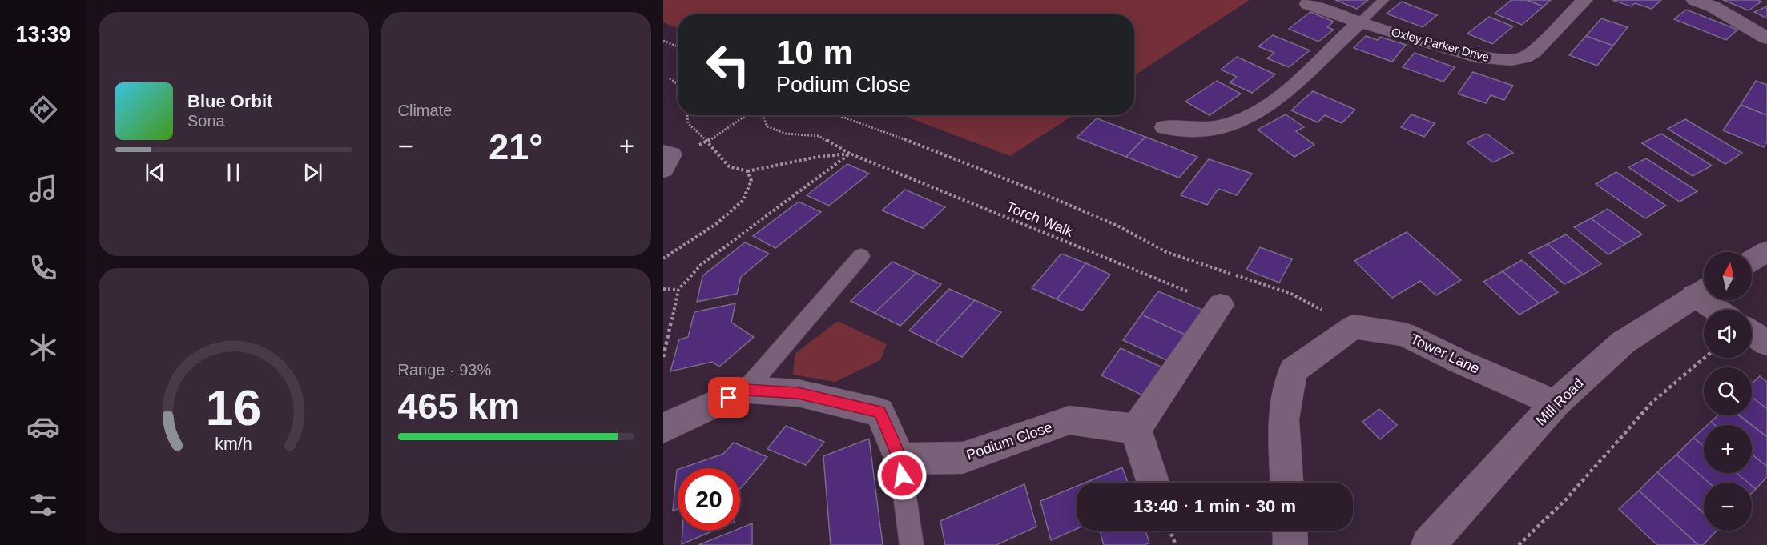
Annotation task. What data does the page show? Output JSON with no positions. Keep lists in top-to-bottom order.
{
  "streets": {
    "street": [
      "Oxley Parker Drive",
      "Tower Lane",
      "Mill Road",
      "Podium Close"
    ],
    "path": ["Torch Walk"]
  },
  "crossings": [
    ["Tower Lane", "Mill Road"]
  ],
  "north": "top",
  "page": {
    "tabs": "13:39",
    "tile": [
      "Climate",
      ["Range · 93%", "465 km"]
    ],
    "turn": ["10 m", "Podium Close"],
    "song": ["Blue Orbit", "Sona"],
    "heat": ["−", "21°", "+"],
    "map_buttons": ["+", "−"],
    "limit": "20",
    "trip": "13:40 · 1 min · 30 m",
    "gauge": ["16", "km/h"]
  }
}
